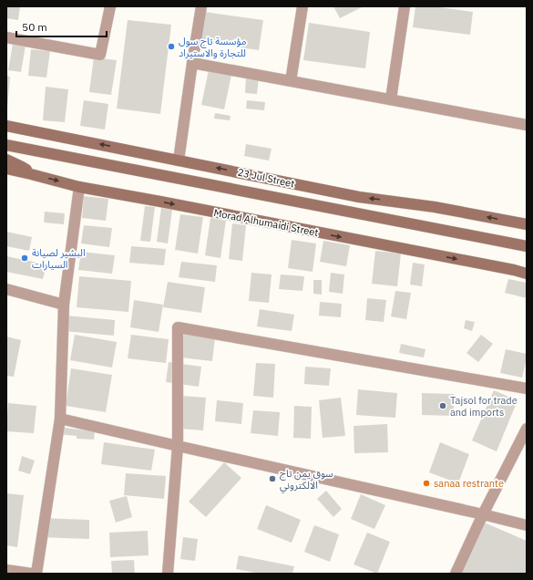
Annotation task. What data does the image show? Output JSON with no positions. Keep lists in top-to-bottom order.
{
  "streets": {
    "street": ["23 Jul Street", "Morad Alhumaidi Street"]
  },
  "places": [
    "مؤسسة تاج سول للتجارة والاستيراد",
    "البشير لصيانة السيارات",
    "Tajsol for trade and imports",
    "سوق يمن تاج الالكتروني",
    "sanaa restrante"
  ],
  "scale_bar": "50 m"
}
